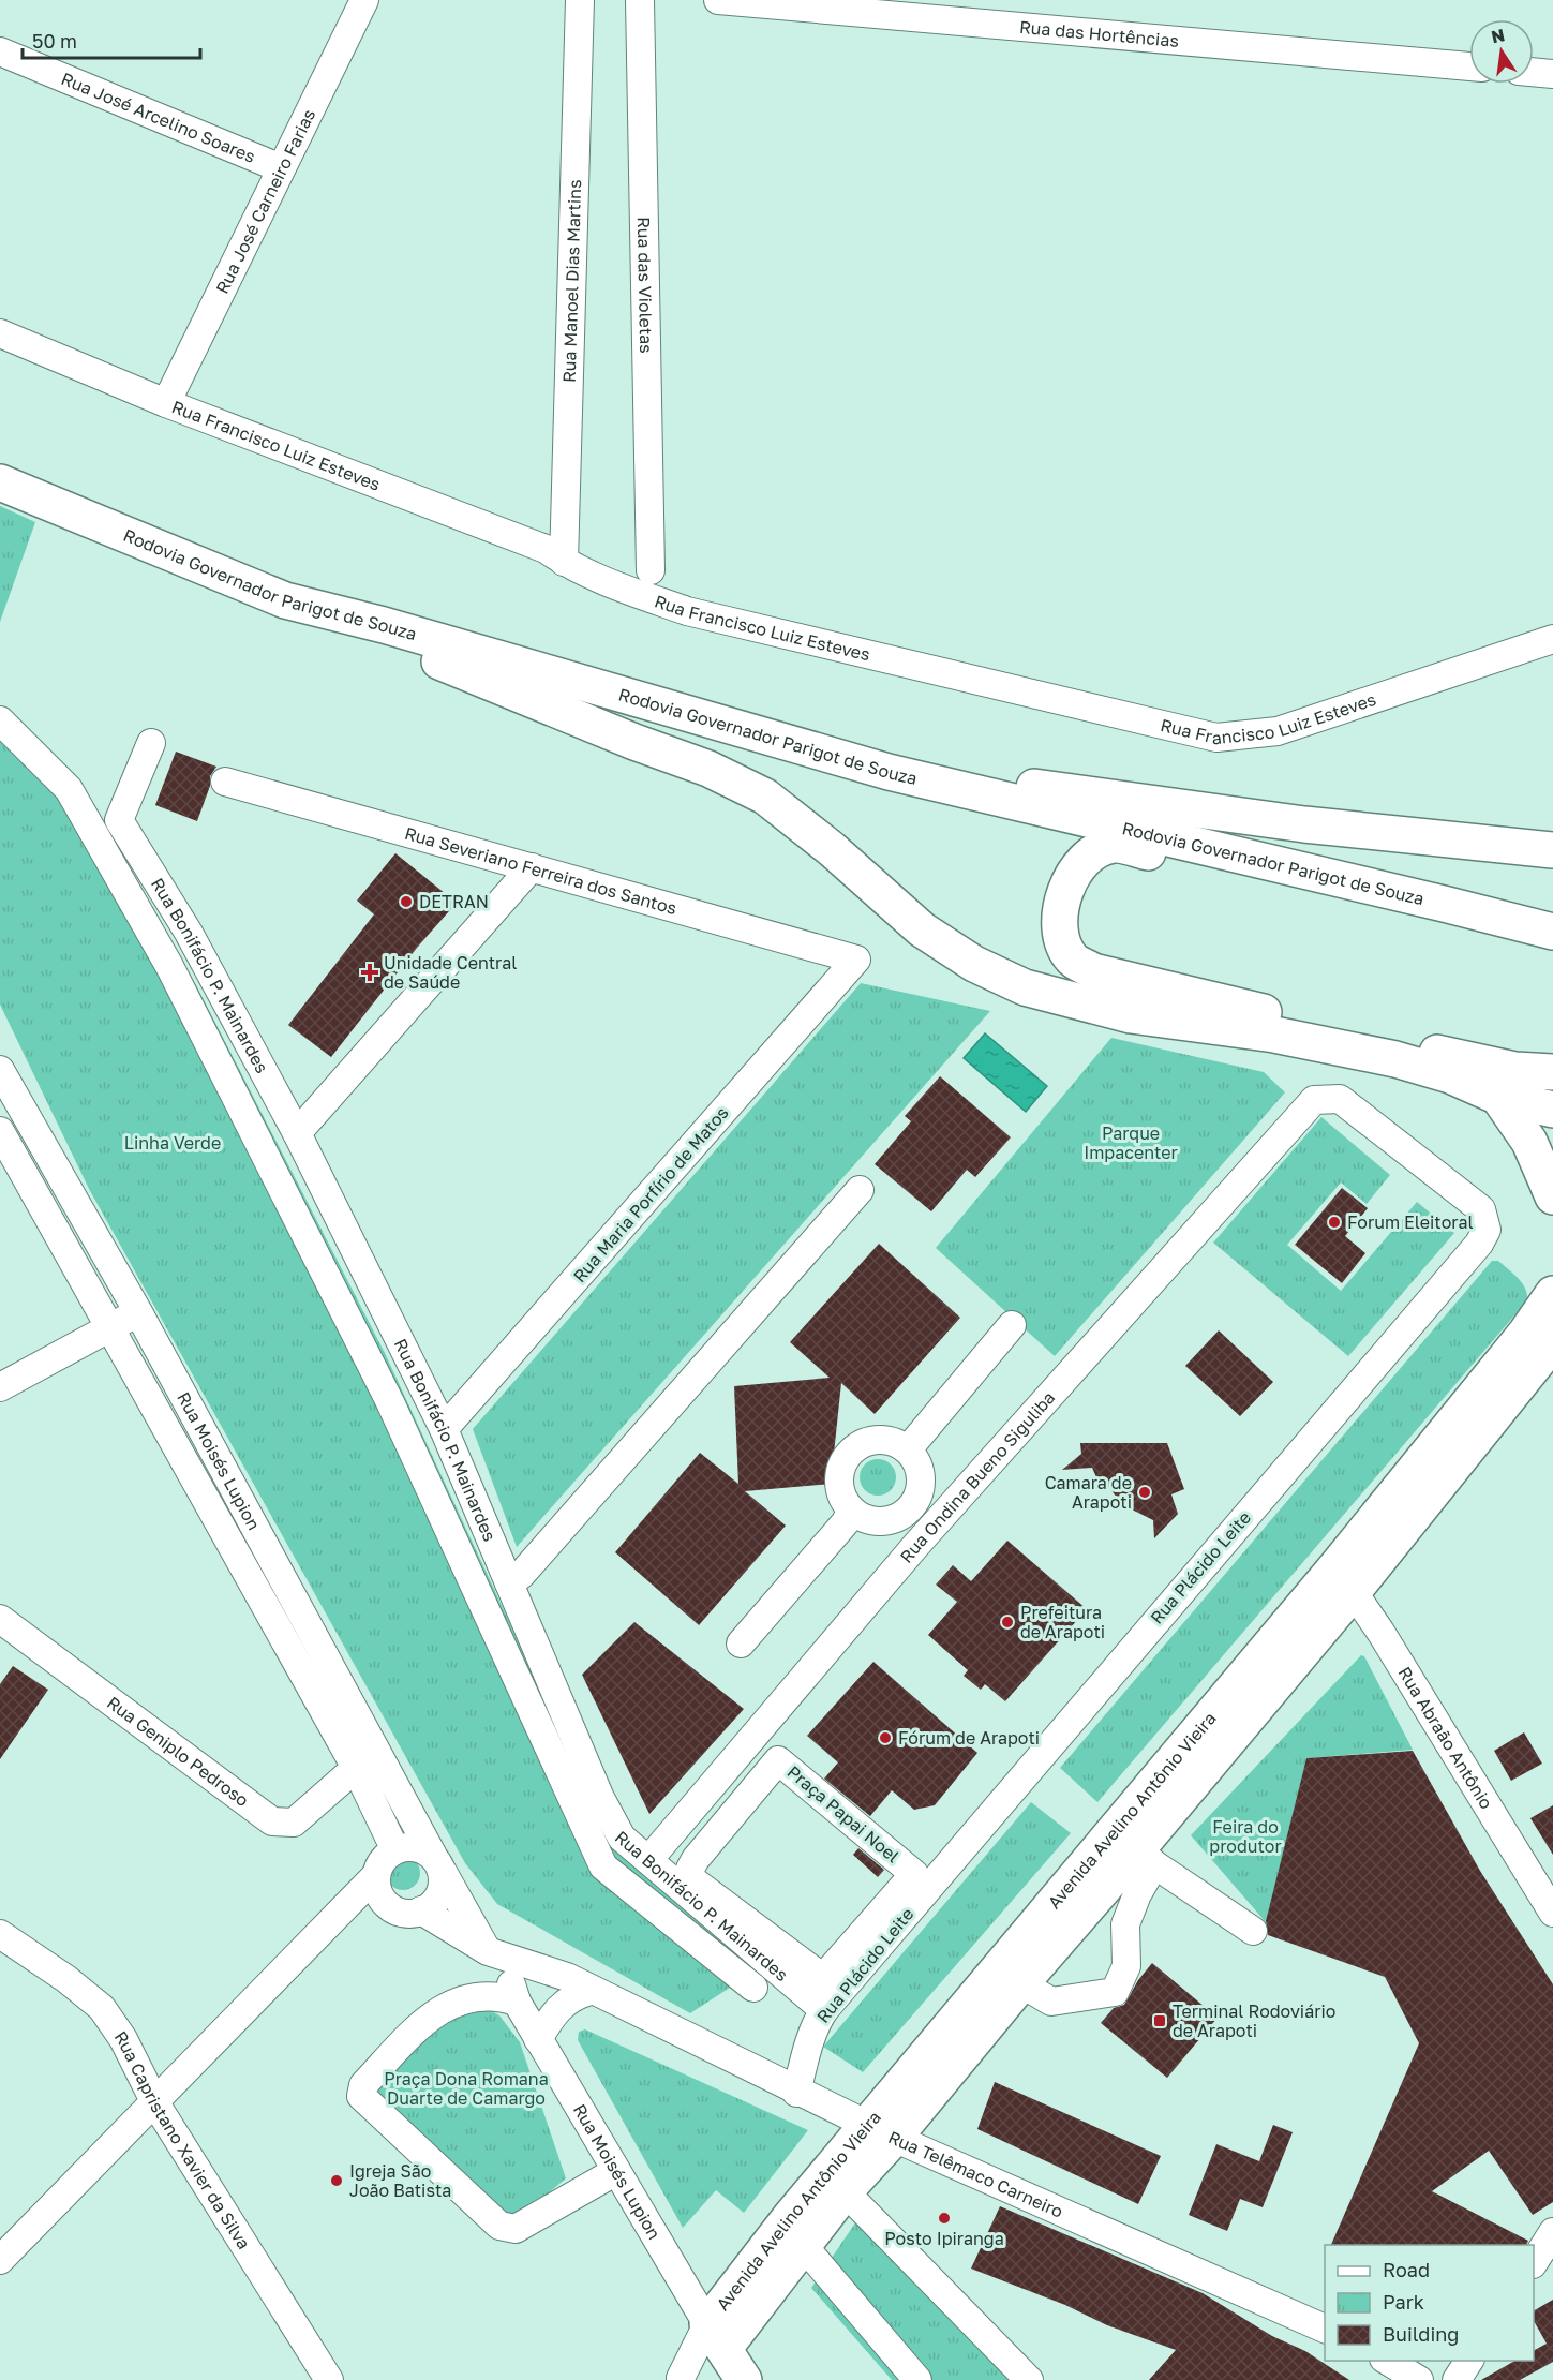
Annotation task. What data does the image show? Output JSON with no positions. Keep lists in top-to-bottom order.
{
  "streets": {
    "main road": ["Rodovia Governador Parigot de Souza", "Rua Moisés Lupion", "Avenida Avelino Antônio Vieira"],
    "street": [
      "Rua das Hortências",
      "Rua José Arcelino Soares",
      "Rua José Carneiro Farias",
      "Rua Manoel Dias Martins",
      "Rua das Violetas",
      "Rua Francisco Luiz Esteves",
      "Rua Severiano Ferreira dos Santos",
      "Rua Bonifácio P. Mainardes",
      "Rua Maria Porfírio de Matos",
      "Rua Ondina Bueno Siguliba",
      "Rua Plácido Leite",
      "Rua Abraão Antônio",
      "Rua Geniplo Pedroso",
      "Praça Papai Noel",
      "Rua Capristano Xavier da Silva",
      "Rua Telêmaco Carneiro"
    ]
  },
  "crossings": [
    ["Rua José Arcelino Soares", "Rua José Carneiro Farias"],
    ["Rua José Carneiro Farias", "Rua Francisco Luiz Esteves"],
    ["Rua Manoel Dias Martins", "Rua Francisco Luiz Esteves"],
    ["Rua Severiano Ferreira dos Santos", "Rua Maria Porfírio de Matos"],
    ["Rua Bonifácio P. Mainardes", "Rua Maria Porfírio de Matos"],
    ["Rua Bonifácio P. Mainardes", "Rua Ondina Bueno Siguliba"],
    ["Rua Bonifácio P. Mainardes", "Rua Plácido Leite"],
    ["Rua Moisés Lupion", "Rua Geniplo Pedroso"],
    ["Rua Moisés Lupion", "Avenida Avelino Antônio Vieira"],
    ["Rua Moisés Lupion", "Rua Telêmaco Carneiro"],
    ["Rua Ondina Bueno Siguliba", "Rua Plácido Leite"],
    ["Rua Plácido Leite", "Rua Telêmaco Carneiro"],
    ["Rua Abraão Antônio", "Avenida Avelino Antônio Vieira"],
    ["Avenida Avelino Antônio Vieira", "Rua Telêmaco Carneiro"]
  ],
  "parks": [
    "Parque Impacenter",
    "Linha Verde",
    "Feira do produtor",
    "Praça Dona Romana Duarte de Camargo"
  ],
  "places": {
    "other": [
      "DETRAN",
      "Forum Eleitoral",
      "Camara de Arapoti",
      "Prefeitura de Arapoti",
      "Fórum de Arapoti",
      "Igreja São João Batista",
      "Posto Ipiranga"
    ],
    "health": ["Unidade Central de Saúde"],
    "transit": ["Terminal Rodoviário de Arapoti"]
  },
  "legend": ["Road", "Park", "Building"],
  "scale_bar": "50 m",
  "north": "top"
}
